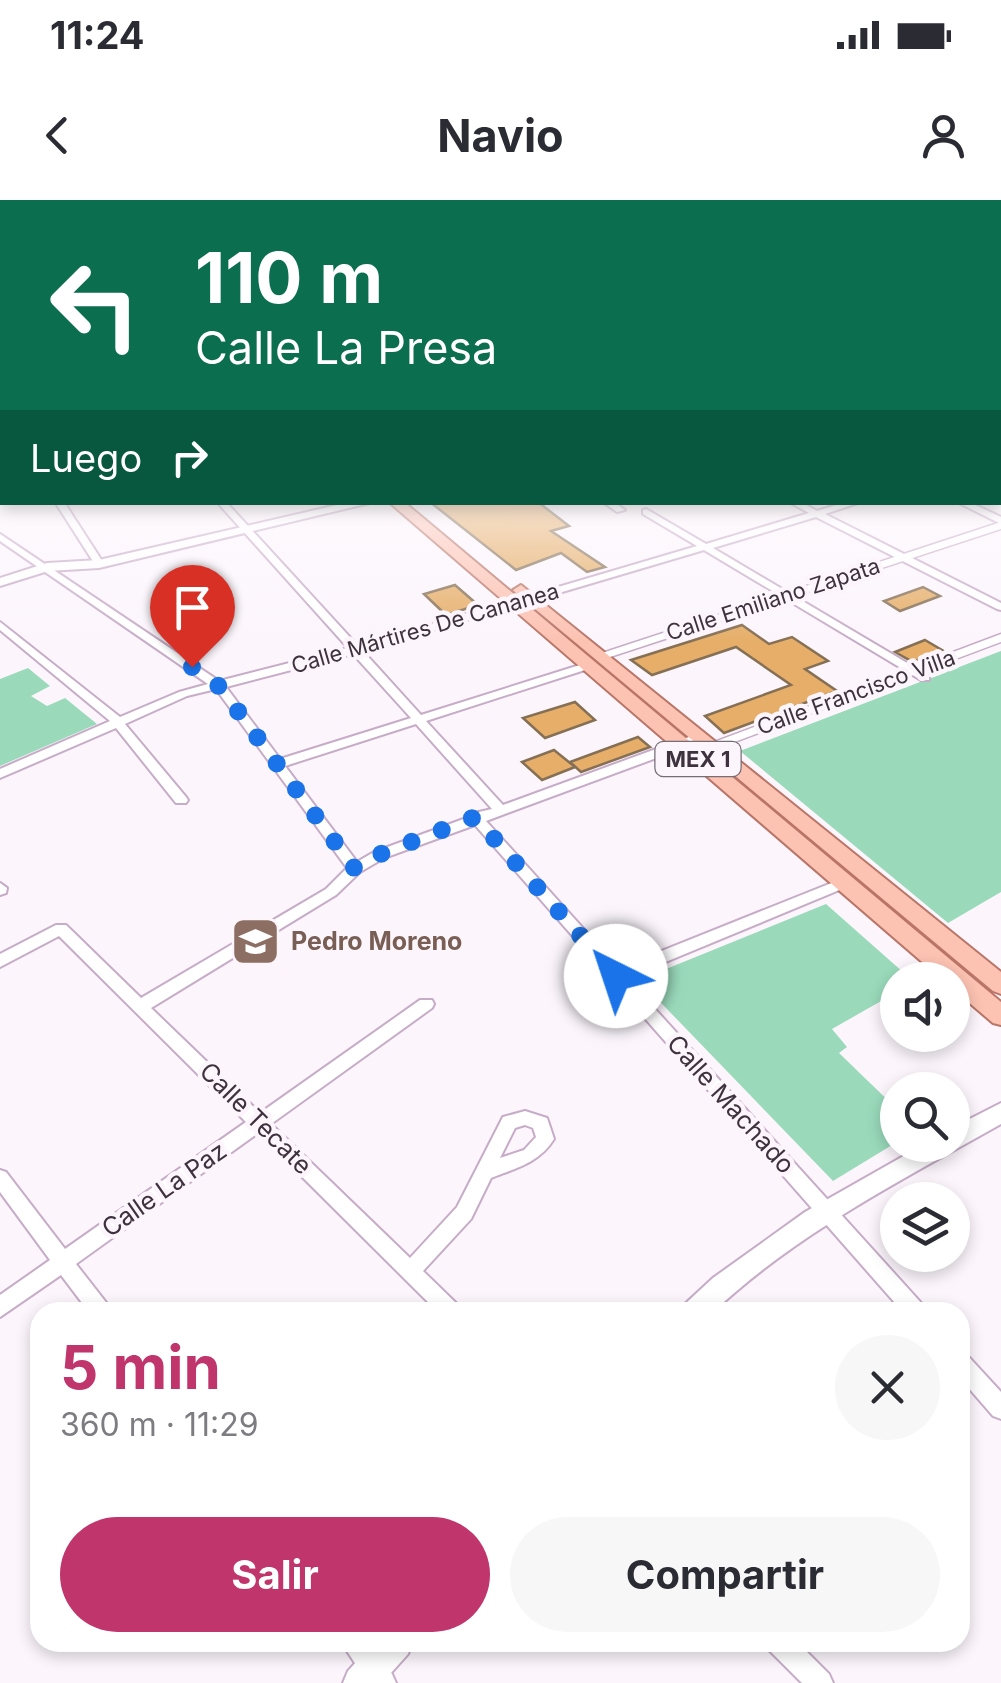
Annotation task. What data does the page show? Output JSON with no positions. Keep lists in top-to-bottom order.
{
  "streets": {
    "main road": ["MEX 1"],
    "street": [
      "Calle Emiliano Zapata",
      "Calle Mártires De Cananea",
      "Calle Francisco Villa",
      "Calle Machado",
      "Calle Tecate",
      "Calle La Paz"
    ]
  },
  "crossings": [
    ["Calle Emiliano Zapata", "MEX 1"],
    ["Calle Mártires De Cananea", "MEX 1"],
    ["Calle Francisco Villa", "MEX 1"],
    ["Calle Tecate", "Calle La Paz"]
  ],
  "places": {
    "school or university": ["Pedro Moreno"]
  },
  "page": {
    "status": "11:24",
    "header": "Navio",
    "turn": ["110 m", "Calle La Presa"],
    "then": "Luego",
    "heading": ["5 min", "360 m · 11:29"],
    "buttons": ["Salir", "Compartir"]
  }
}
